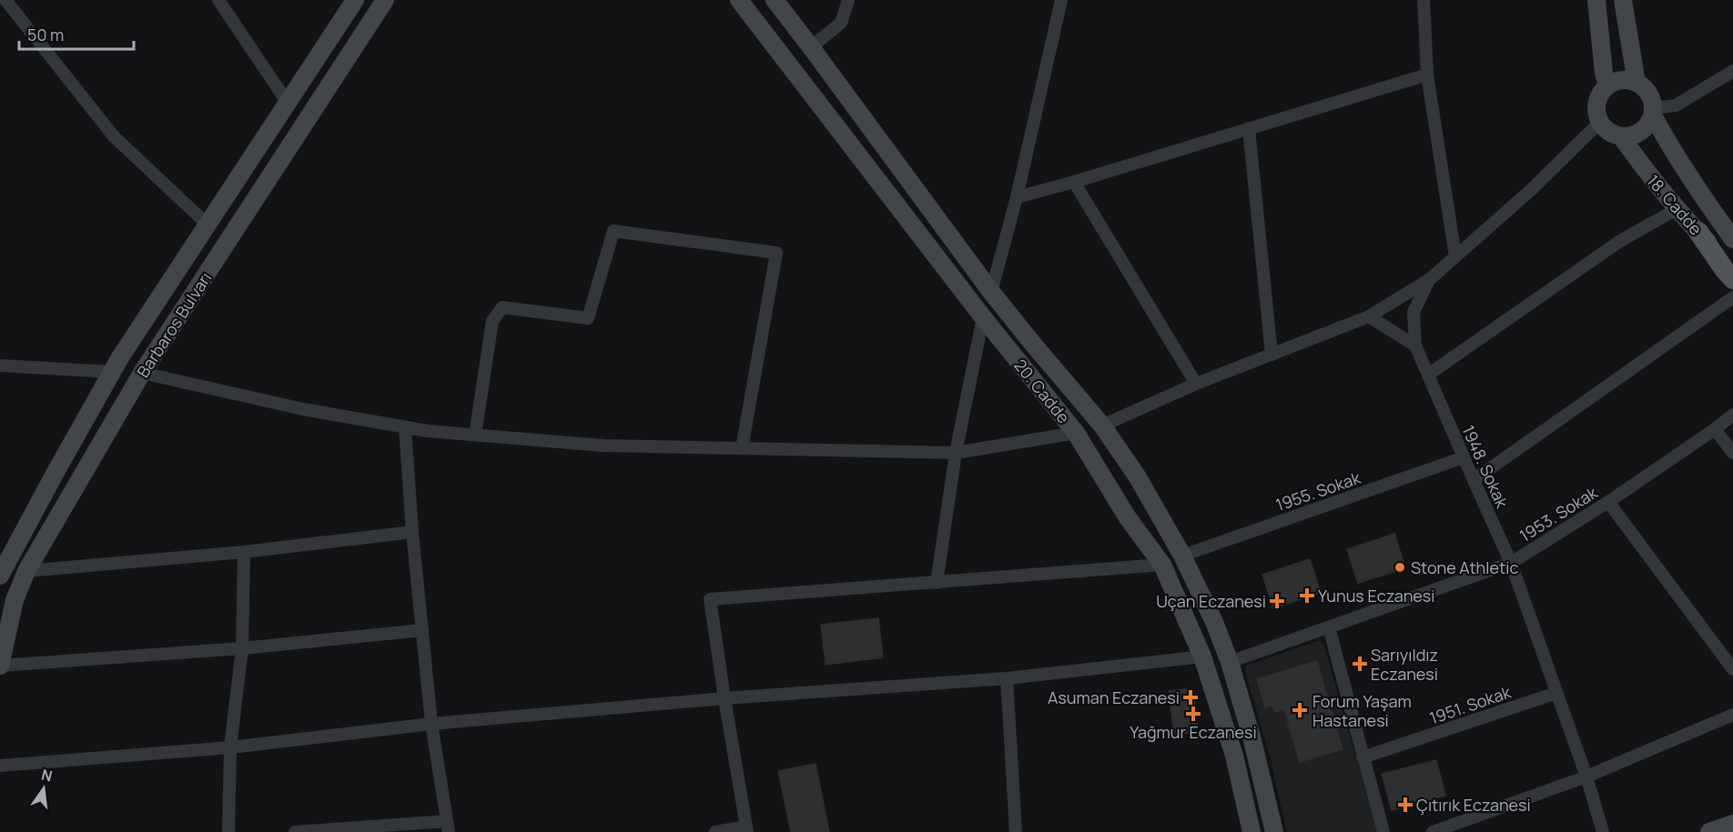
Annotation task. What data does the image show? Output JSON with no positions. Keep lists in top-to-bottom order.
{
  "streets": {
    "street": [
      "18. Cadde",
      "Barbaros Bulvarı",
      "20. Cadde",
      "1948. Sokak",
      "1955. Sokak",
      "1953. Sokak",
      "1951. Sokak"
    ]
  },
  "crossings": [
    ["20. Cadde", "1955. Sokak"],
    ["20. Cadde", "1953. Sokak"],
    ["1948. Sokak", "1955. Sokak"],
    ["1948. Sokak", "1953. Sokak"],
    ["1948. Sokak", "1951. Sokak"]
  ],
  "places": {
    "other": ["Stone Athletic"],
    "health": [
      "Yunus Eczanesi",
      "Uçan Eczanesi",
      "Sarıyıldız Eczanesi",
      "Asuman Eczanesi",
      "Forum Yaşam Hastanesi",
      "Yağmur Eczanesi",
      "Çıtırık Eczanesi"
    ]
  },
  "scale_bar": "50 m",
  "north": "top"
}
